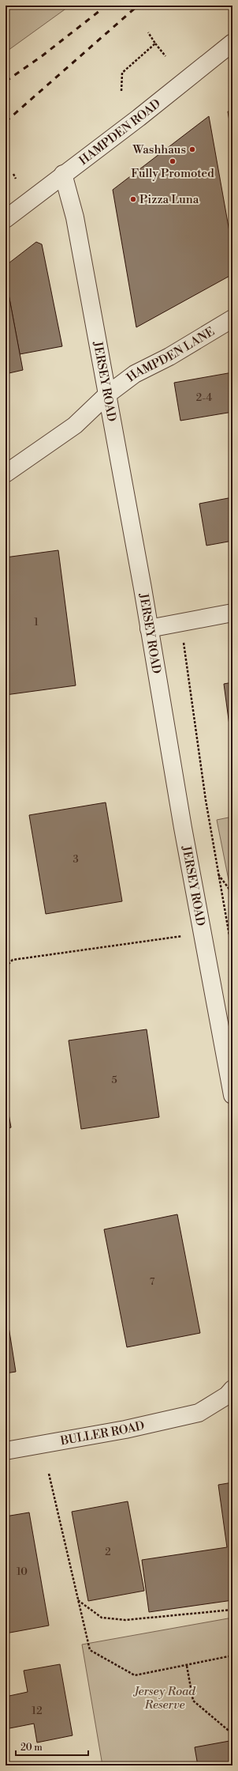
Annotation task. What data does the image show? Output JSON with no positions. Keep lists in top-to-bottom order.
{
  "streets": {
    "street": [
      "HAMPDEN ROAD",
      "HAMPDEN LANE",
      "JERSEY ROAD",
      "BULLER ROAD"
    ]
  },
  "crossings": [
    ["HAMPDEN ROAD", "JERSEY ROAD"],
    ["HAMPDEN LANE", "JERSEY ROAD"]
  ],
  "parks": ["Jersey Road Reserve"],
  "places": ["Washhaus", "Fully Promoted", "Pizza Luna"],
  "house_numbers": [
    "2-4",
    "1",
    "3",
    "5",
    "7",
    "2",
    "10",
    "12"
  ],
  "scale_bar": "20 m"
}
